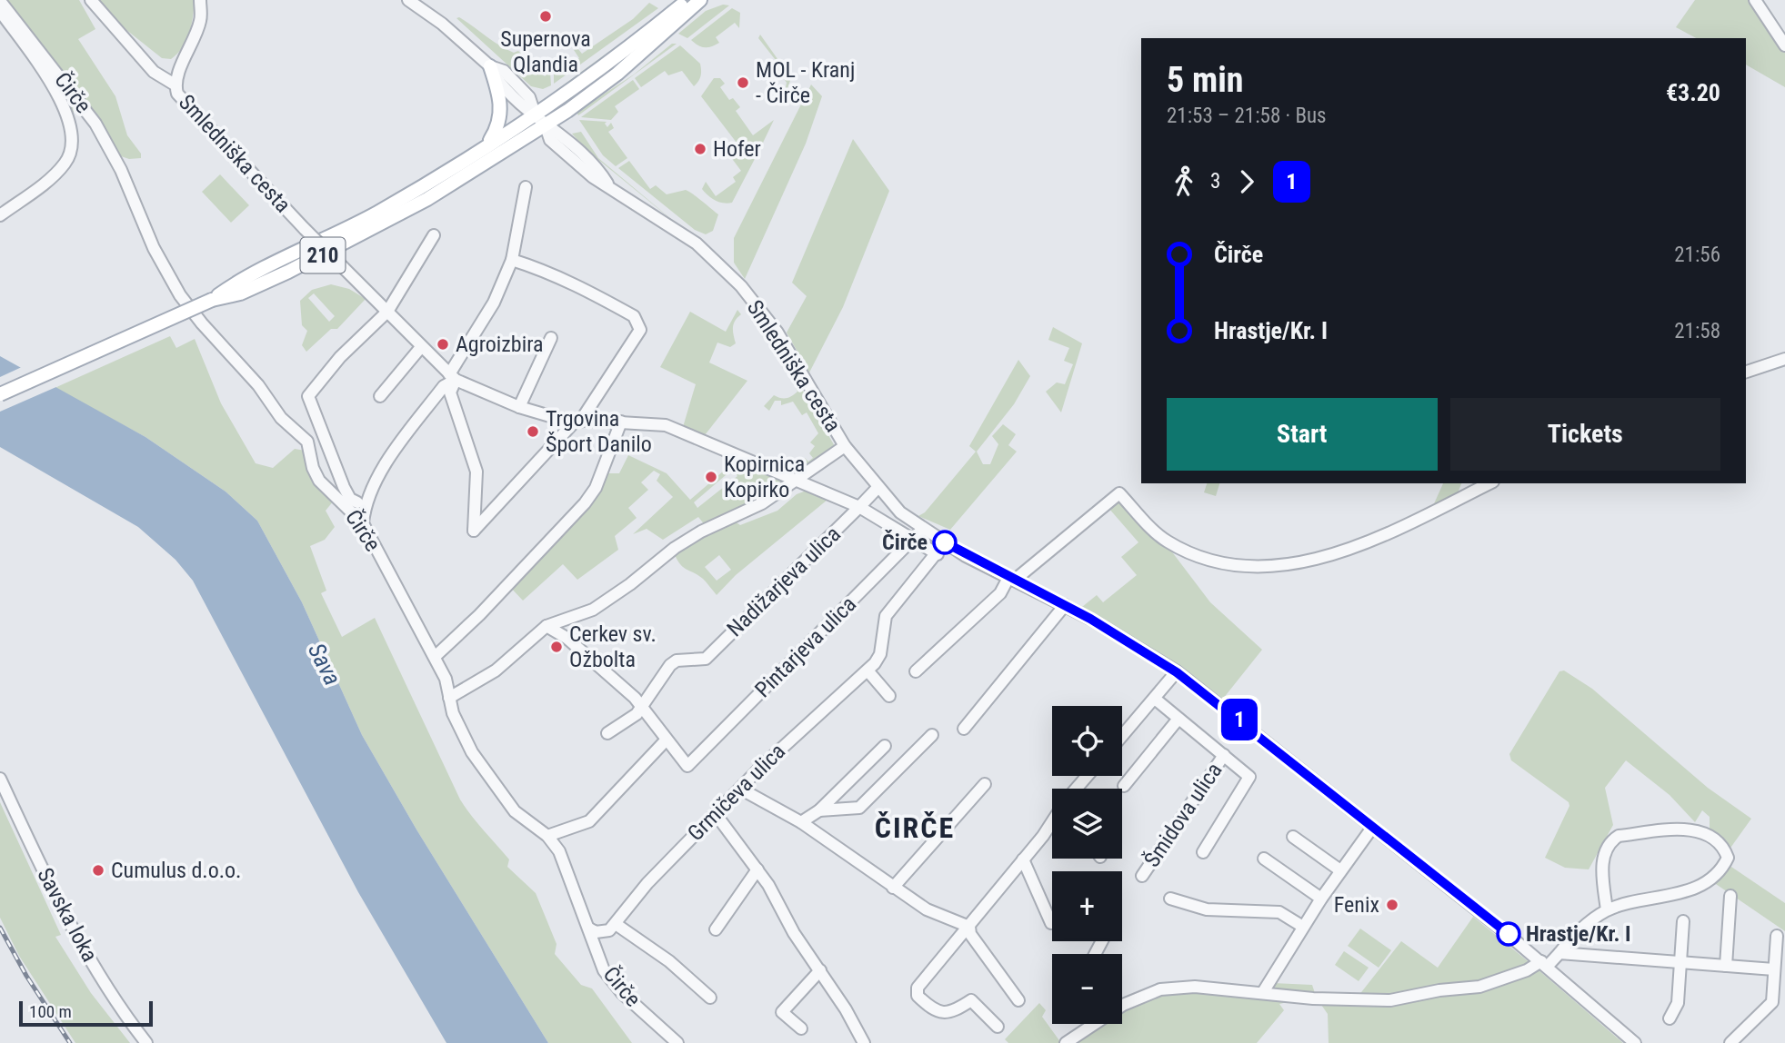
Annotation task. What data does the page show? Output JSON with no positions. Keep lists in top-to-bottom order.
{
  "streets": {
    "main road": ["210"],
    "street": [
      "Čirče",
      "Smledniška cesta",
      "Nadižarjeva ulica",
      "Pintarjeva ulica",
      "Grmičeva ulica",
      "Šmidova ulica",
      "Savska loka"
    ]
  },
  "crossings": [
    ["Čirče", "Nadižarjeva ulica"],
    ["Čirče", "Pintarjeva ulica"],
    ["Smledniška cesta", "210"],
    ["Smledniška cesta", "Nadižarjeva ulica"],
    ["Smledniška cesta", "Pintarjeva ulica"],
    ["Smledniška cesta", "Grmičeva ulica"],
    ["Nadižarjeva ulica", "Pintarjeva ulica"],
    ["Nadižarjeva ulica", "Grmičeva ulica"]
  ],
  "districts": ["ČIRČE"],
  "water": ["Sava"],
  "places": [
    "Supernova Qlandia",
    "MOL - Kranj - Čirče",
    "Hofer",
    "Agroizbira",
    "Trgovina Šport Danilo",
    "Kopirnica Kopirko",
    "Čirče",
    "Cerkev sv. Ožbolta",
    "Cumulus d.o.o.",
    "Fenix",
    "Hrastje/Kr. I"
  ],
  "lines": ["bus line 1"],
  "scale_bar": "100 m",
  "page": {
    "on_map": "1",
    "heading": ["5 min", "21:53 – 21:58 · Bus", "€3.20"],
    "legs": ["3", "1"],
    "list": [
      {
        "name": "Čirče",
        "value": "21:56"
      },
      {
        "name": "Hrastje/Kr. I",
        "value": "21:58"
      }
    ],
    "buttons": ["Start", "Tickets"],
    "map_buttons": ["+", "−"],
    "scale": "100 m"
  }
}
